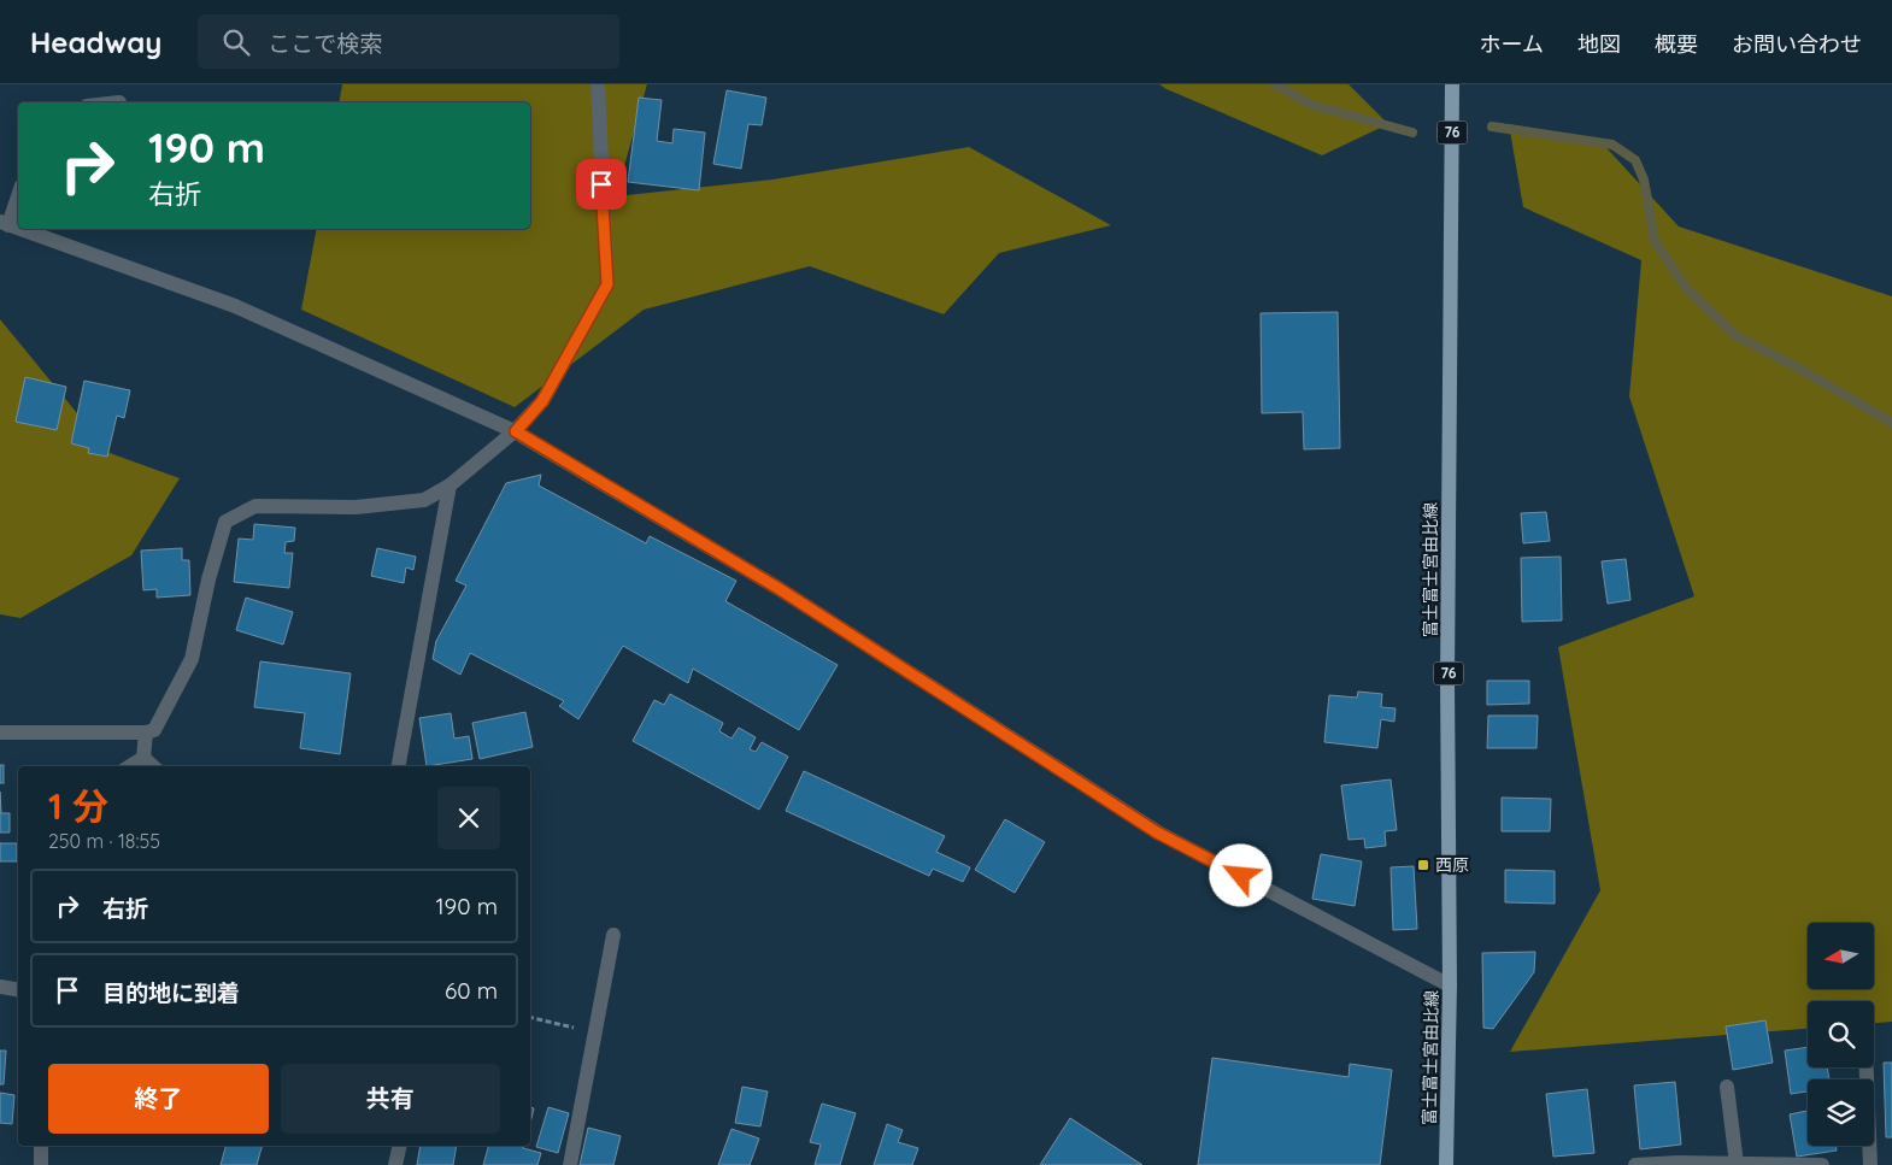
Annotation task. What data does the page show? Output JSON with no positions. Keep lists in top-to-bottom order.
{
  "streets": {
    "main road": ["76", "富士富士宮由比線"]
  },
  "places": {
    "transit": ["西原"]
  },
  "north": "left",
  "page": {
    "header": "Headway",
    "search": "ここで検索",
    "nav": [
      "ホーム",
      "地図",
      "概要",
      "お問い合わせ"
    ],
    "turn": ["190 m", "右折"],
    "heading": ["1 分", "250 m · 18:55"],
    "list": [
      {
        "name": "右折",
        "value": "190 m"
      },
      {
        "name": "目的地に到着",
        "value": "60 m"
      }
    ],
    "buttons": ["終了", "共有"]
  }
}
